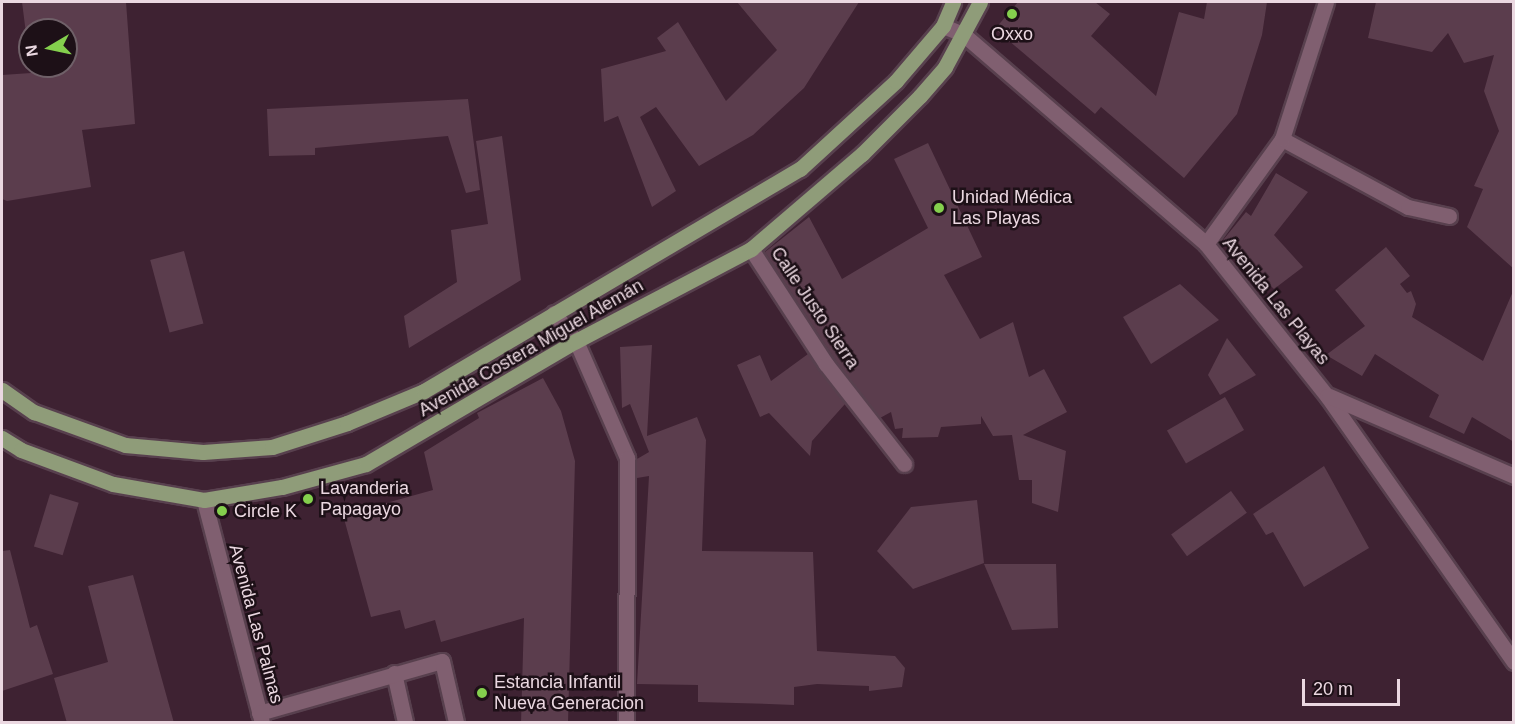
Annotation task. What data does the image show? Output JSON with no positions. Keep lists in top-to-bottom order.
{
  "streets": {
    "main road": ["Avenida Costera Miguel Alemán"],
    "street": ["Avenida Las Playas", "Calle Justo Sierra", "Avenida Las Palmas"]
  },
  "crossings": [
    ["Avenida Las Playas", "Avenida Costera Miguel Alemán"],
    ["Calle Justo Sierra", "Avenida Costera Miguel Alemán"],
    ["Avenida Costera Miguel Alemán", "Avenida Las Palmas"]
  ],
  "places": [
    "Oxxo",
    "Unidad Médica Las Playas",
    "Lavanderia Papagayo",
    "Circle K",
    "Estancia Infantil Nueva Generacion"
  ],
  "scale_bar": "20 m",
  "north": "left"
}
